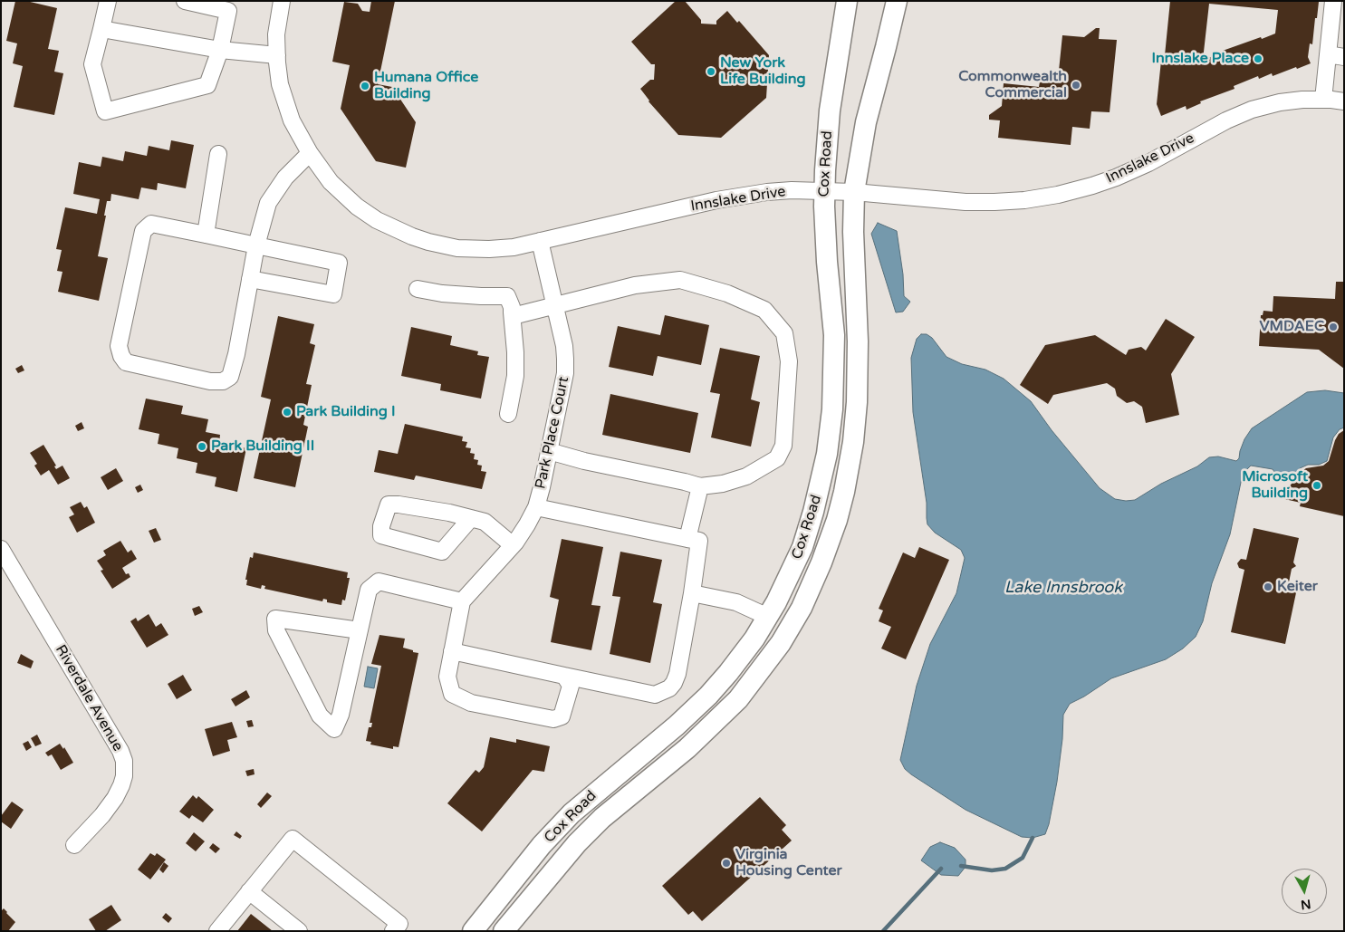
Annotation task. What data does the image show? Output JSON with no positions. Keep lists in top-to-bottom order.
{
  "streets": {
    "main road": ["Cox Road"],
    "street": ["Innslake Drive", "Park Place Court", "Riverdale Avenue"]
  },
  "crossings": [
    ["Innslake Drive", "Cox Road"],
    ["Innslake Drive", "Park Place Court"]
  ],
  "water": ["Lake Innsbrook"],
  "places": [
    "Innslake Place",
    "New York Life Building",
    "Commonwealth Commercial",
    "Humana Office Building",
    "VMDAEC",
    "Park Building I",
    "Park Building II",
    "Microsoft Building",
    "Keiter",
    "Virginia Housing Center"
  ],
  "north": "bottom"
}
